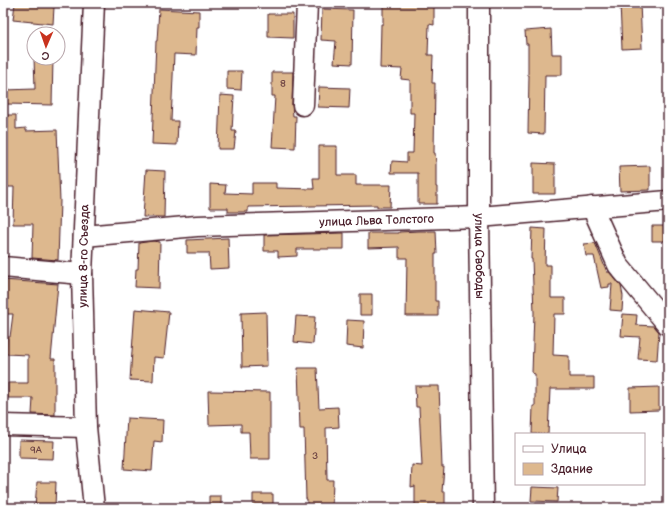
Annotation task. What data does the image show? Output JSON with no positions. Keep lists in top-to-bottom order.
{
  "streets": {
    "street": ["улица Льва Толстого", "улица 8-го Съезда", "улица Свободы"]
  },
  "crossings": [
    ["улица Льва Толстого", "улица 8-го Съезда"],
    ["улица Льва Толстого", "улица Свободы"]
  ],
  "house_numbers": ["8", "9А", "3"],
  "legend": ["Улица", "Здание"],
  "north": "bottom"
}
